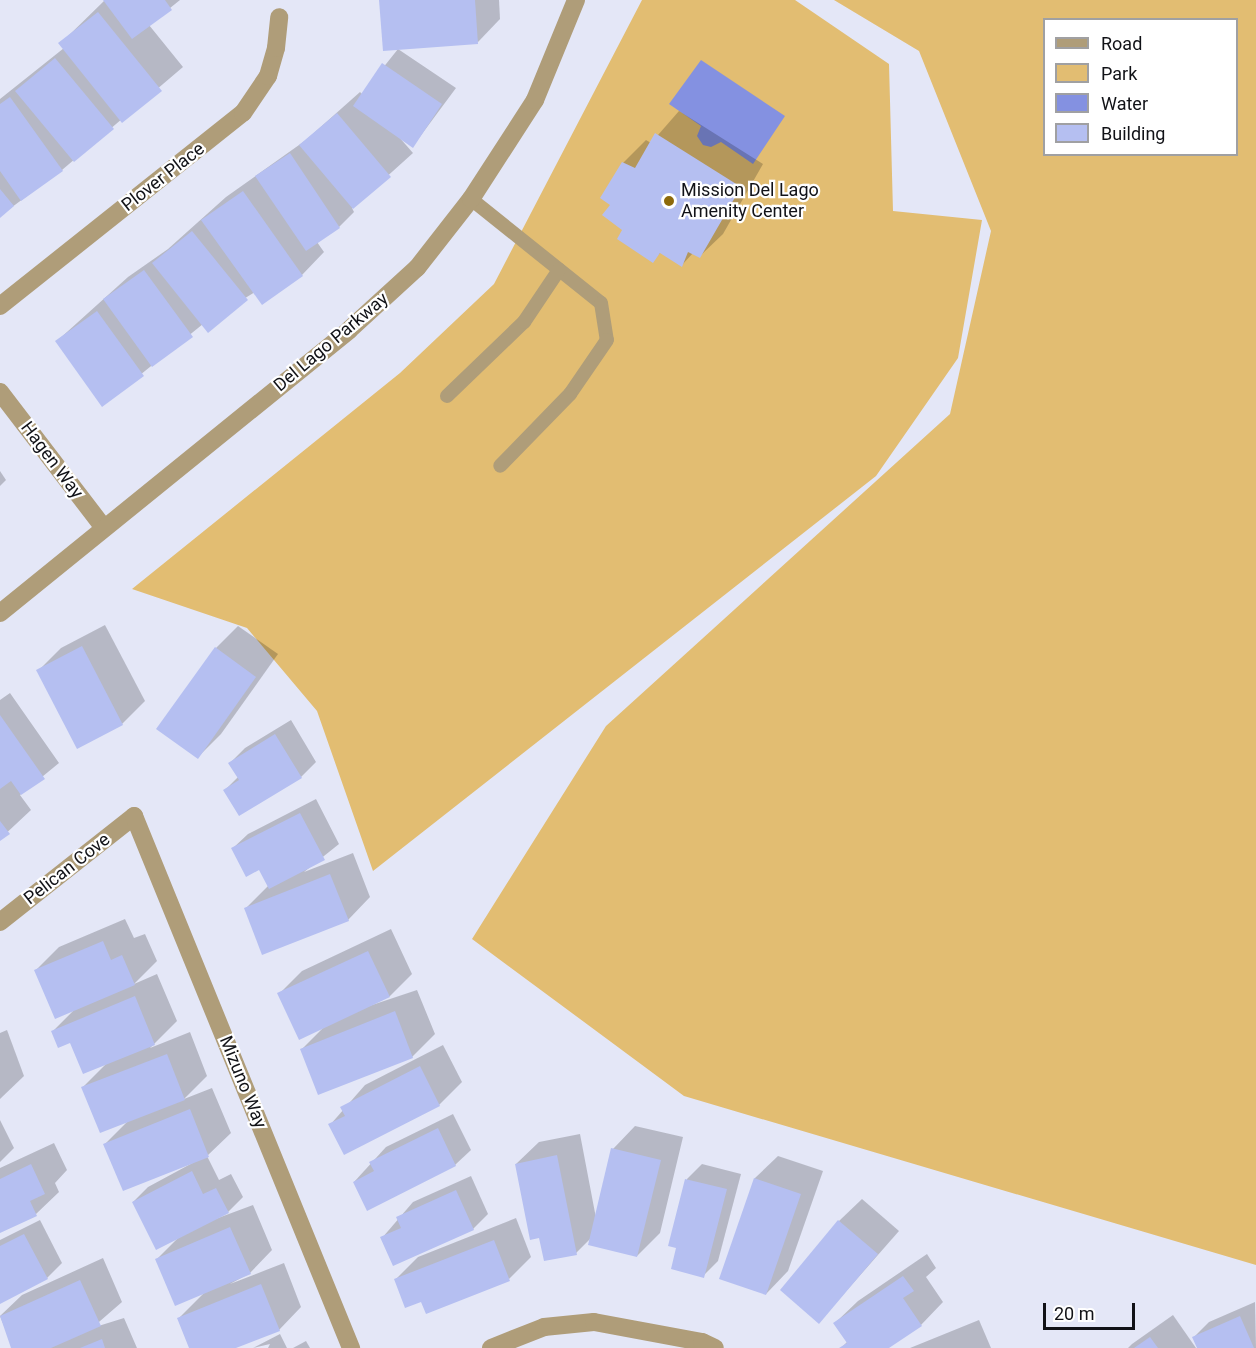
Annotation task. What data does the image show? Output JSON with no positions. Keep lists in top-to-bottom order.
{
  "streets": {
    "street": [
      "Plover Place",
      "Del Lago Parkway",
      "Hagen Way",
      "Pelican Cove",
      "Mizuno Way"
    ]
  },
  "crossings": [
    ["Del Lago Parkway", "Hagen Way"],
    ["Pelican Cove", "Mizuno Way"]
  ],
  "places": ["Mission Del Lago Amenity Center"],
  "legend": [
    "Road",
    "Park",
    "Water",
    "Building"
  ],
  "scale_bar": "20 m"
}
